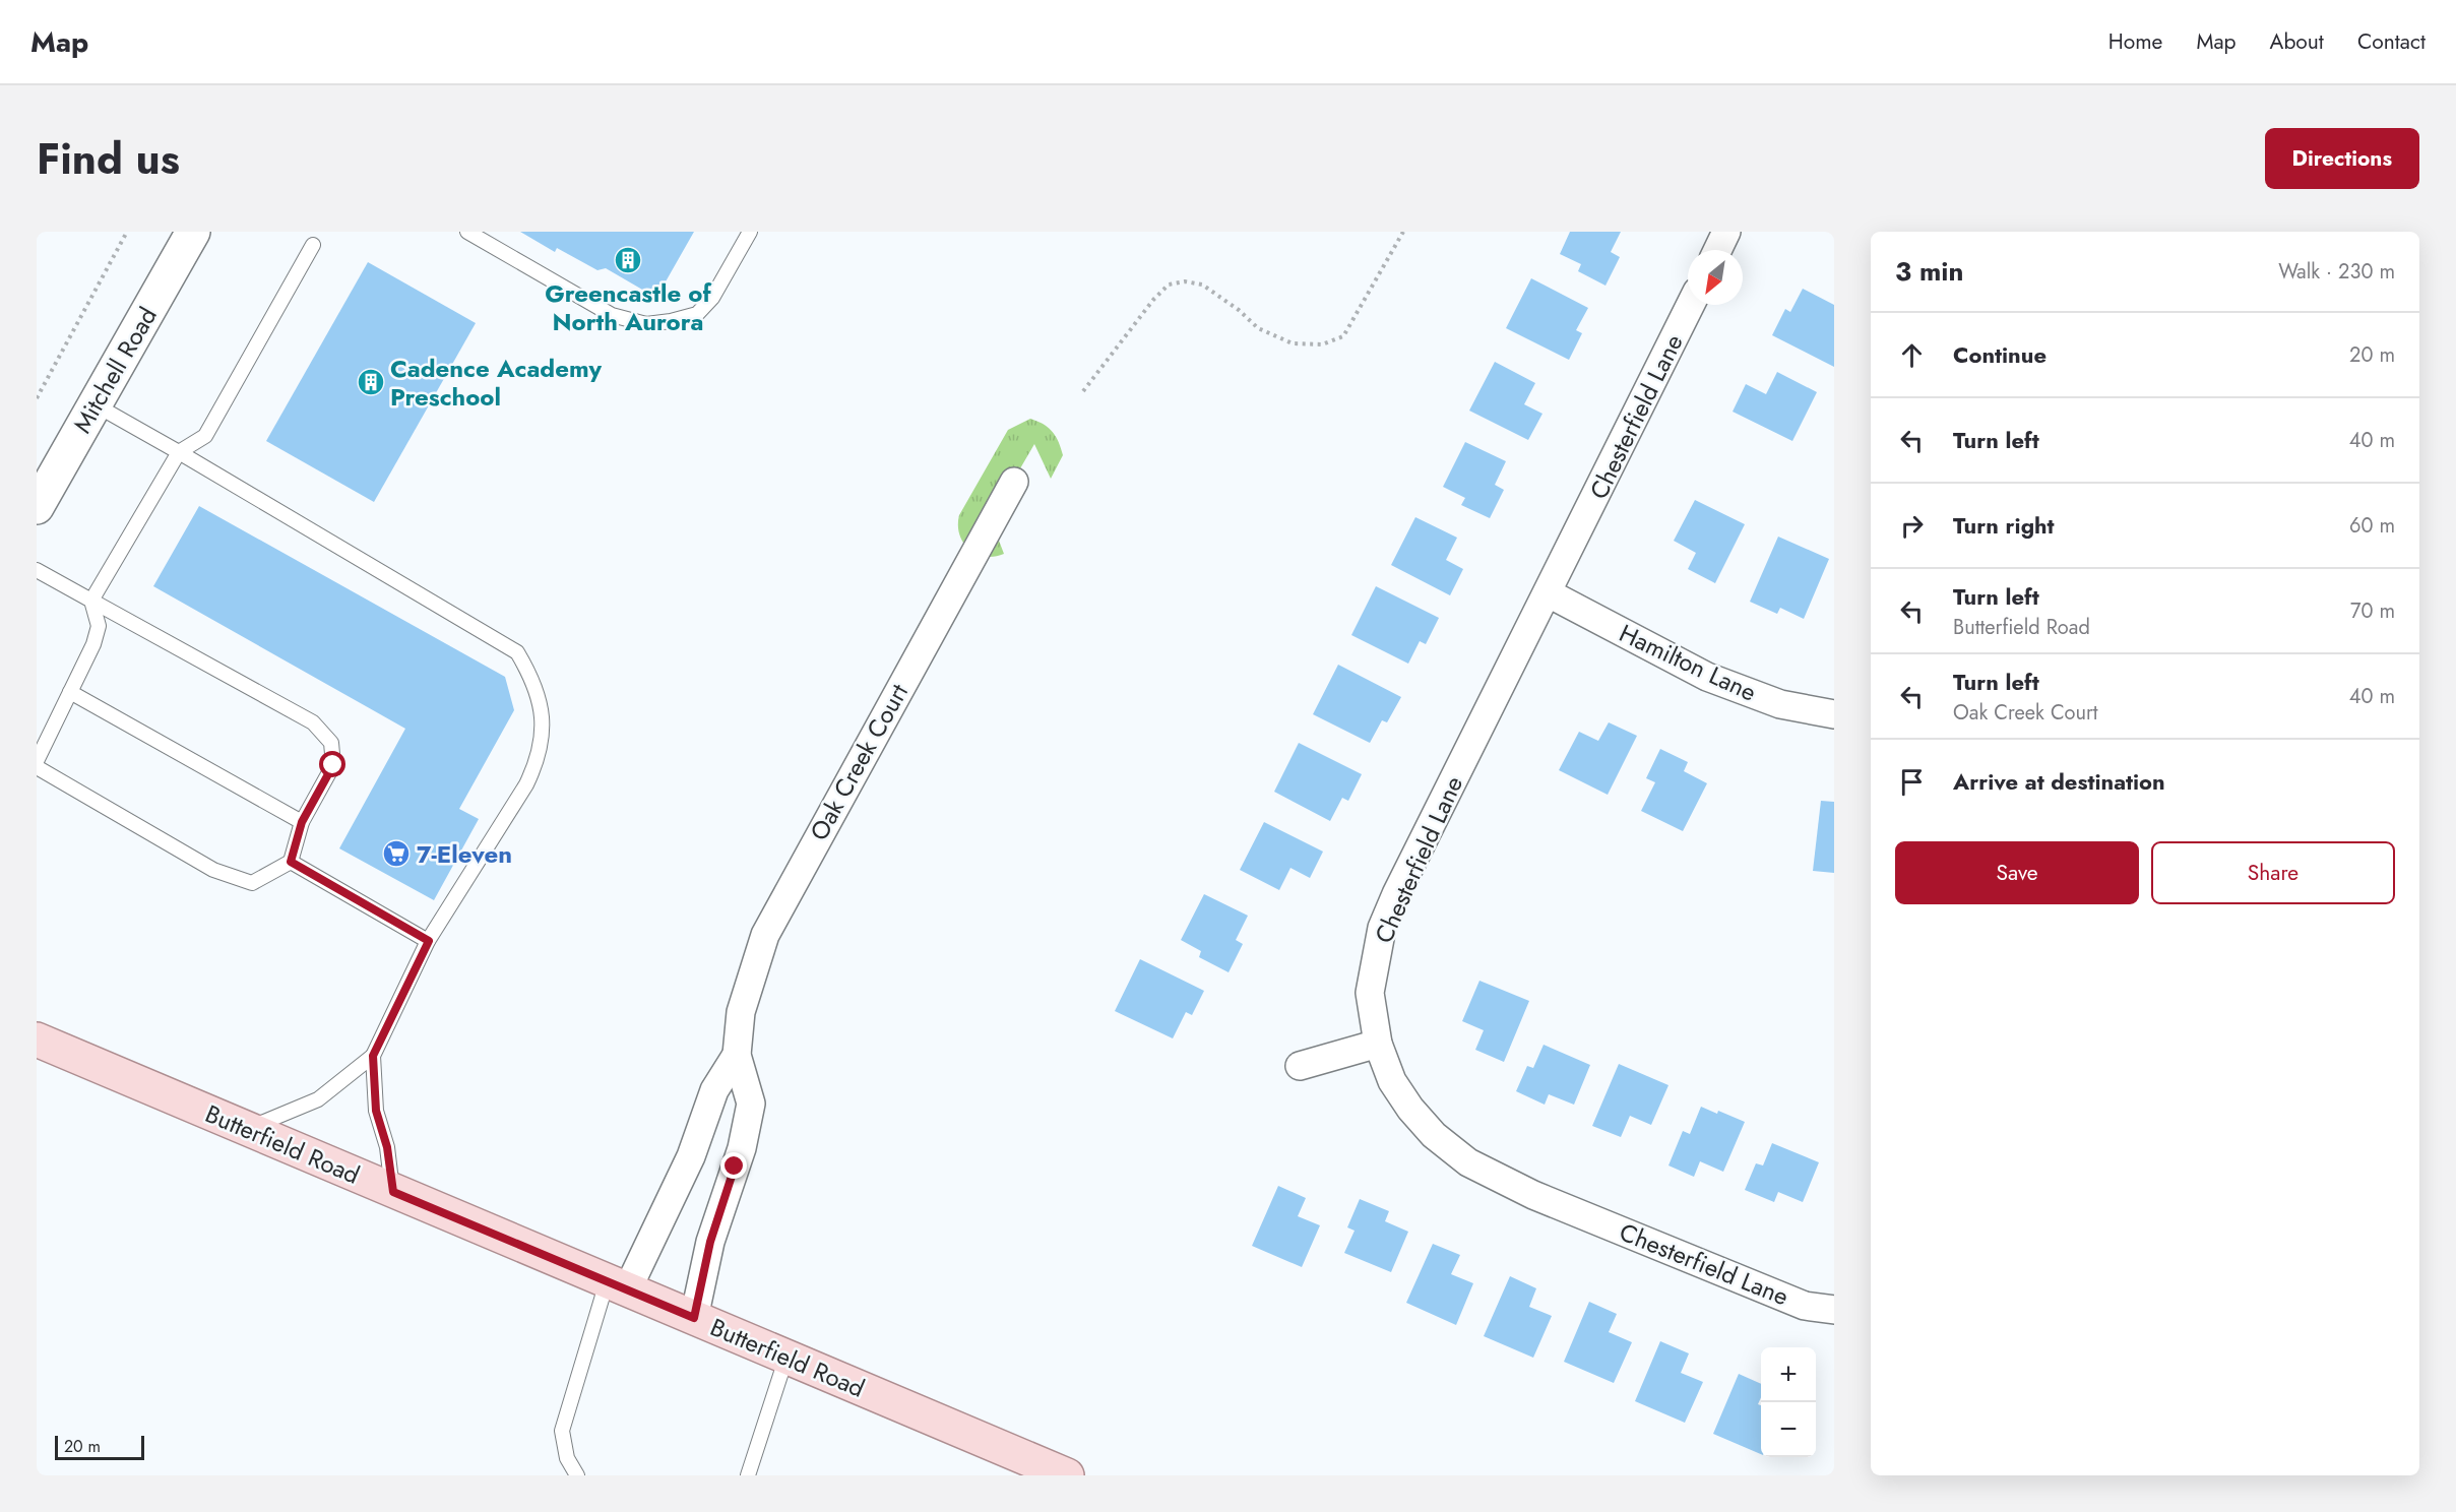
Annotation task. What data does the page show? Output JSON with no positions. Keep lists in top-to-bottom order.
{
  "streets": {
    "main road": ["Butterfield Road"],
    "street": [
      "Mitchell Road",
      "Chesterfield Lane",
      "Hamilton Lane",
      "Oak Creek Court"
    ]
  },
  "crossings": [
    ["Chesterfield Lane", "Hamilton Lane"],
    ["Oak Creek Court", "Butterfield Road"]
  ],
  "places": {
    "building": ["Greencastle of North Aurora", "Cadence Academy Preschool"],
    "supermarket": ["7-Eleven"]
  },
  "scale_bar": "20 m",
  "north": "bottom left",
  "page": {
    "header": "Map",
    "nav": [
      "Home",
      "Map",
      "About",
      "Contact"
    ],
    "title": "Find us",
    "buttons": [
      "Directions",
      ["Save", "Share"]
    ],
    "heading": ["3 min", "Walk · 230 m"],
    "list": [
      ["Continue", "20 m"],
      ["Turn left", "40 m"],
      ["Turn right", "60 m"],
      ["Turn left", "Butterfield Road", "70 m"],
      ["Turn left", "Oak Creek Court", "40 m"],
      "Arrive at destination"
    ],
    "map_buttons": ["+", "−"],
    "scale": "20 m"
  }
}
